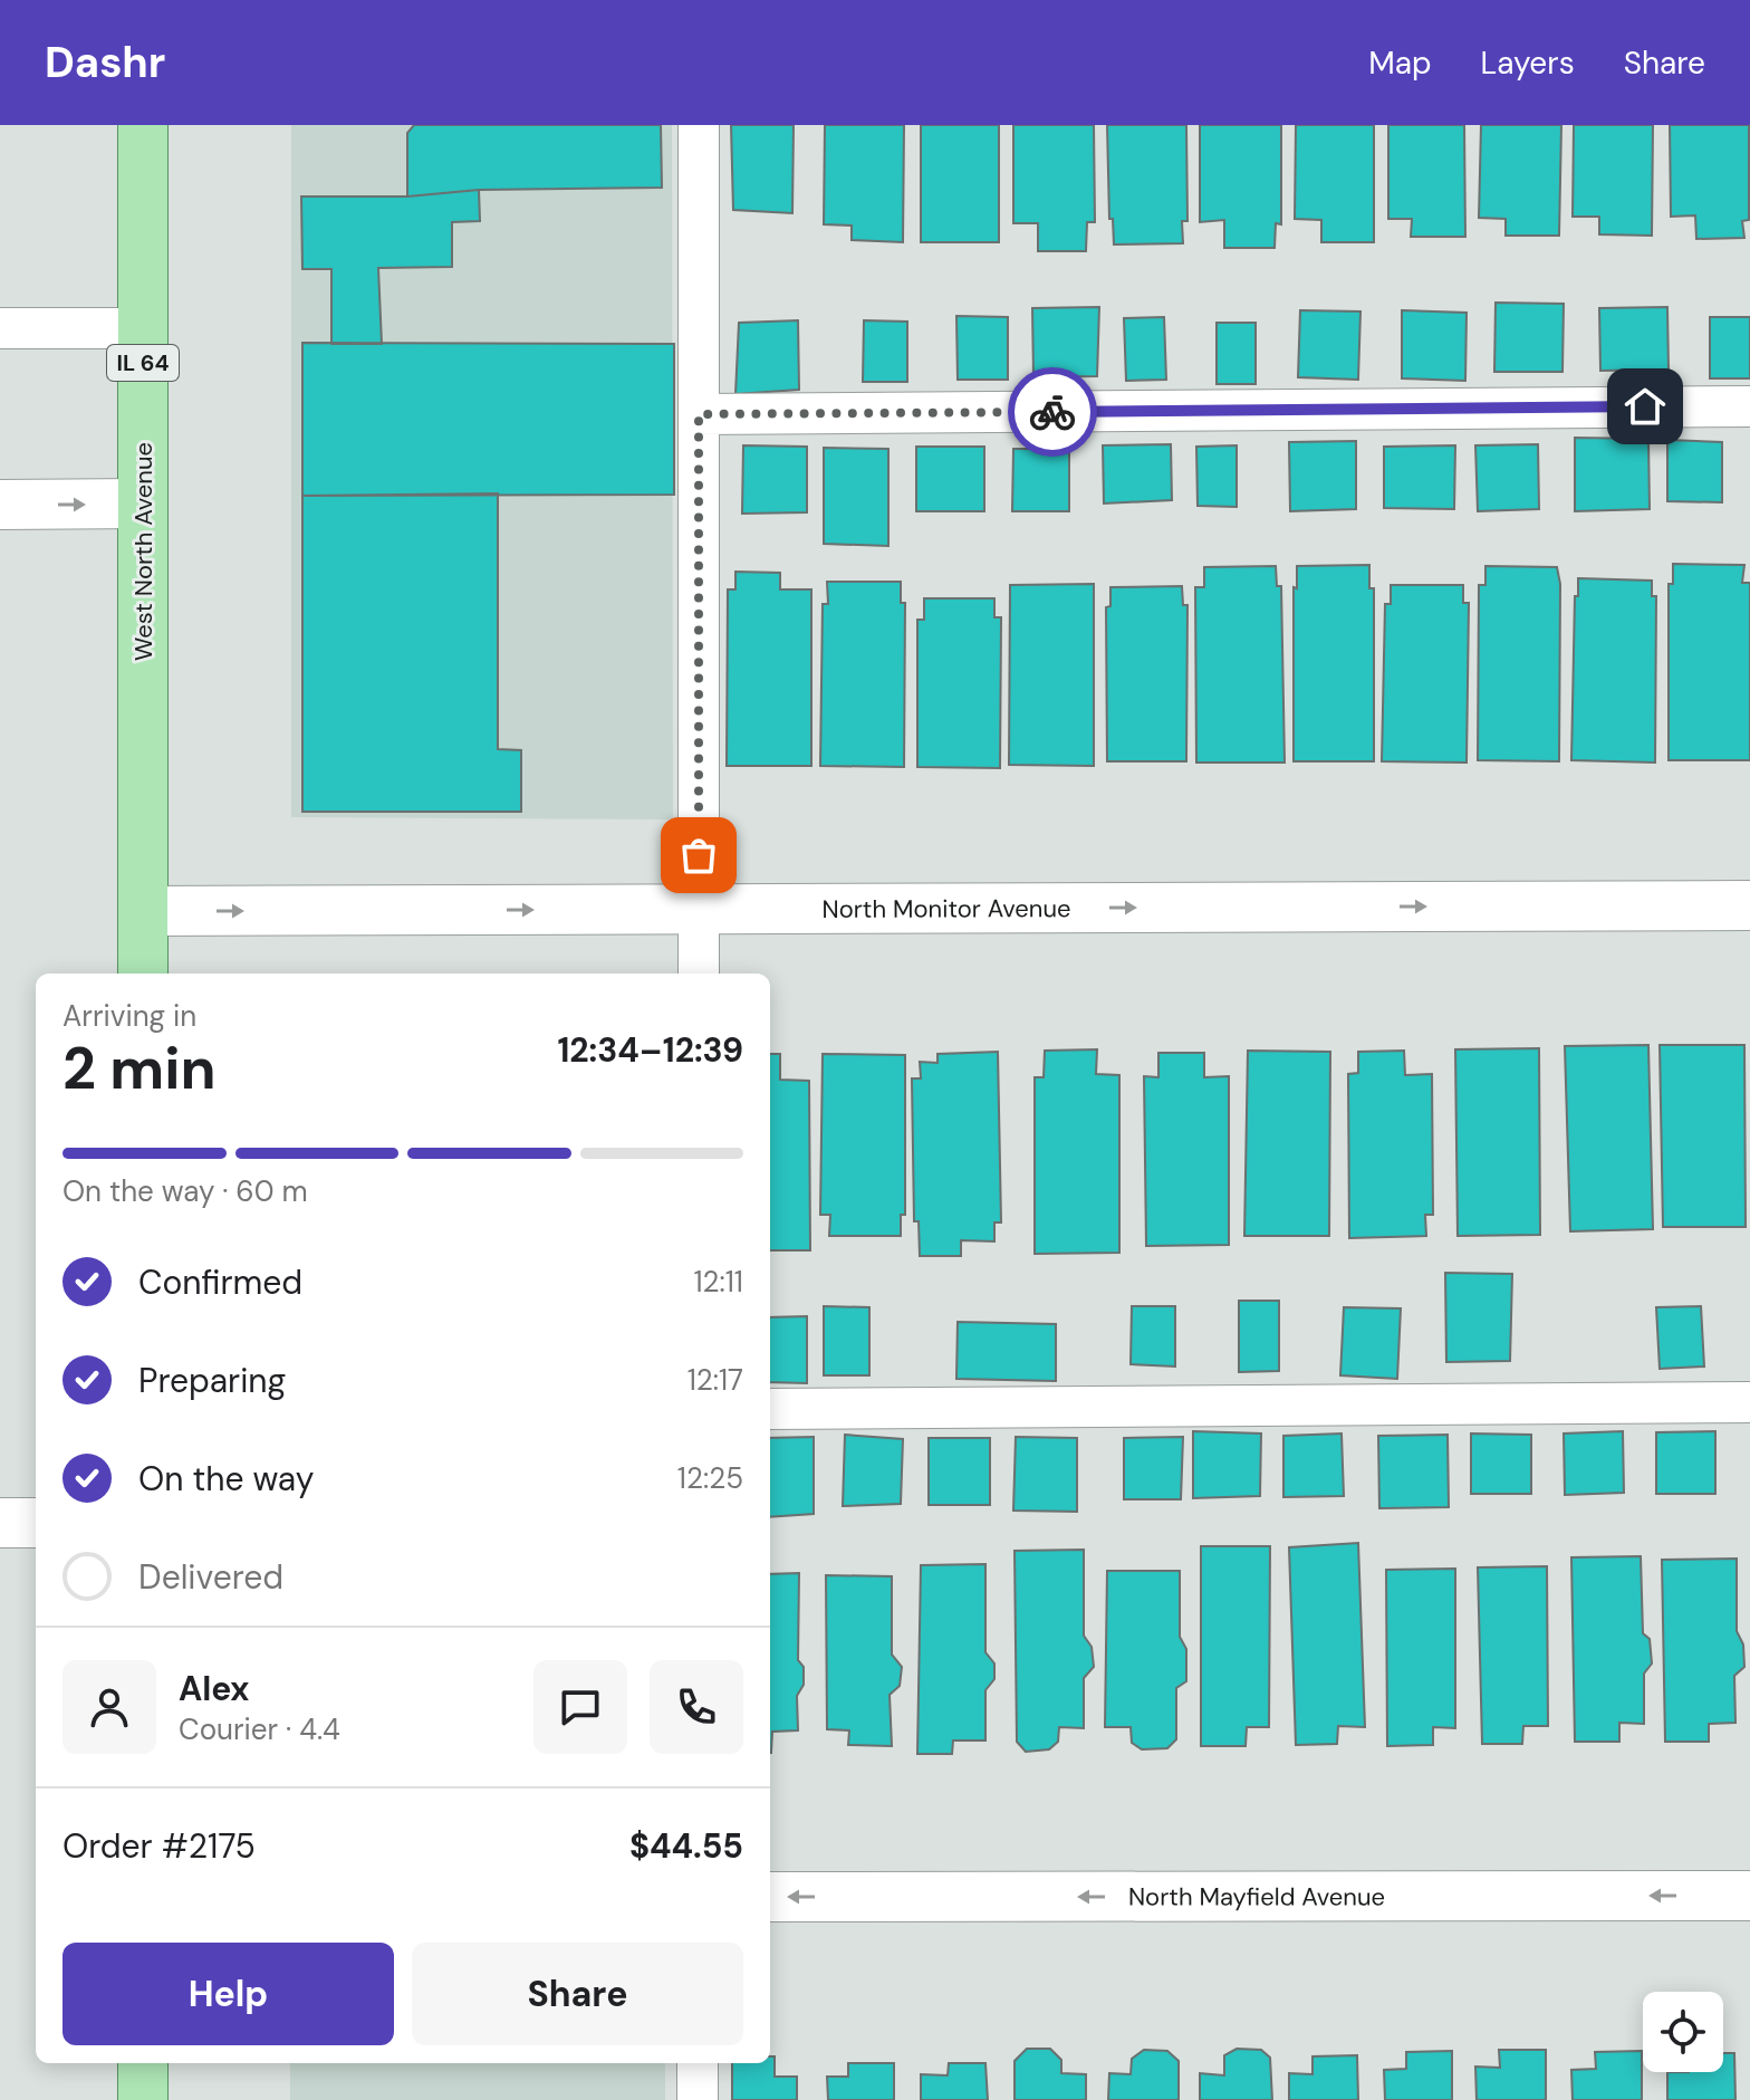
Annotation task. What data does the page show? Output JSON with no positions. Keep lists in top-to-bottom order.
{
  "streets": {
    "main road": ["IL 64", "West North Avenue"],
    "street": ["North Monitor Avenue", "North Mayfield Avenue"]
  },
  "crossings": [
    ["West North Avenue", "North Monitor Avenue"]
  ],
  "one_way": ["North Monitor Avenue", "North Mayfield Avenue"],
  "page": {
    "header": "Dashr",
    "nav": ["Map", "Layers", "Share"],
    "heading": ["2 min", "Arriving in", "12:34–12:39"],
    "panel": [
      "Alex",
      "Courier · 4.4",
      "Order #2175",
      "$44.55"
    ],
    "bar": "On the way · 60 m",
    "list": [
      ["Confirmed", "12:11"],
      ["Preparing", "12:17"],
      ["On the way", "12:25"],
      "Delivered"
    ],
    "buttons": ["Help", "Share"]
  }
}
